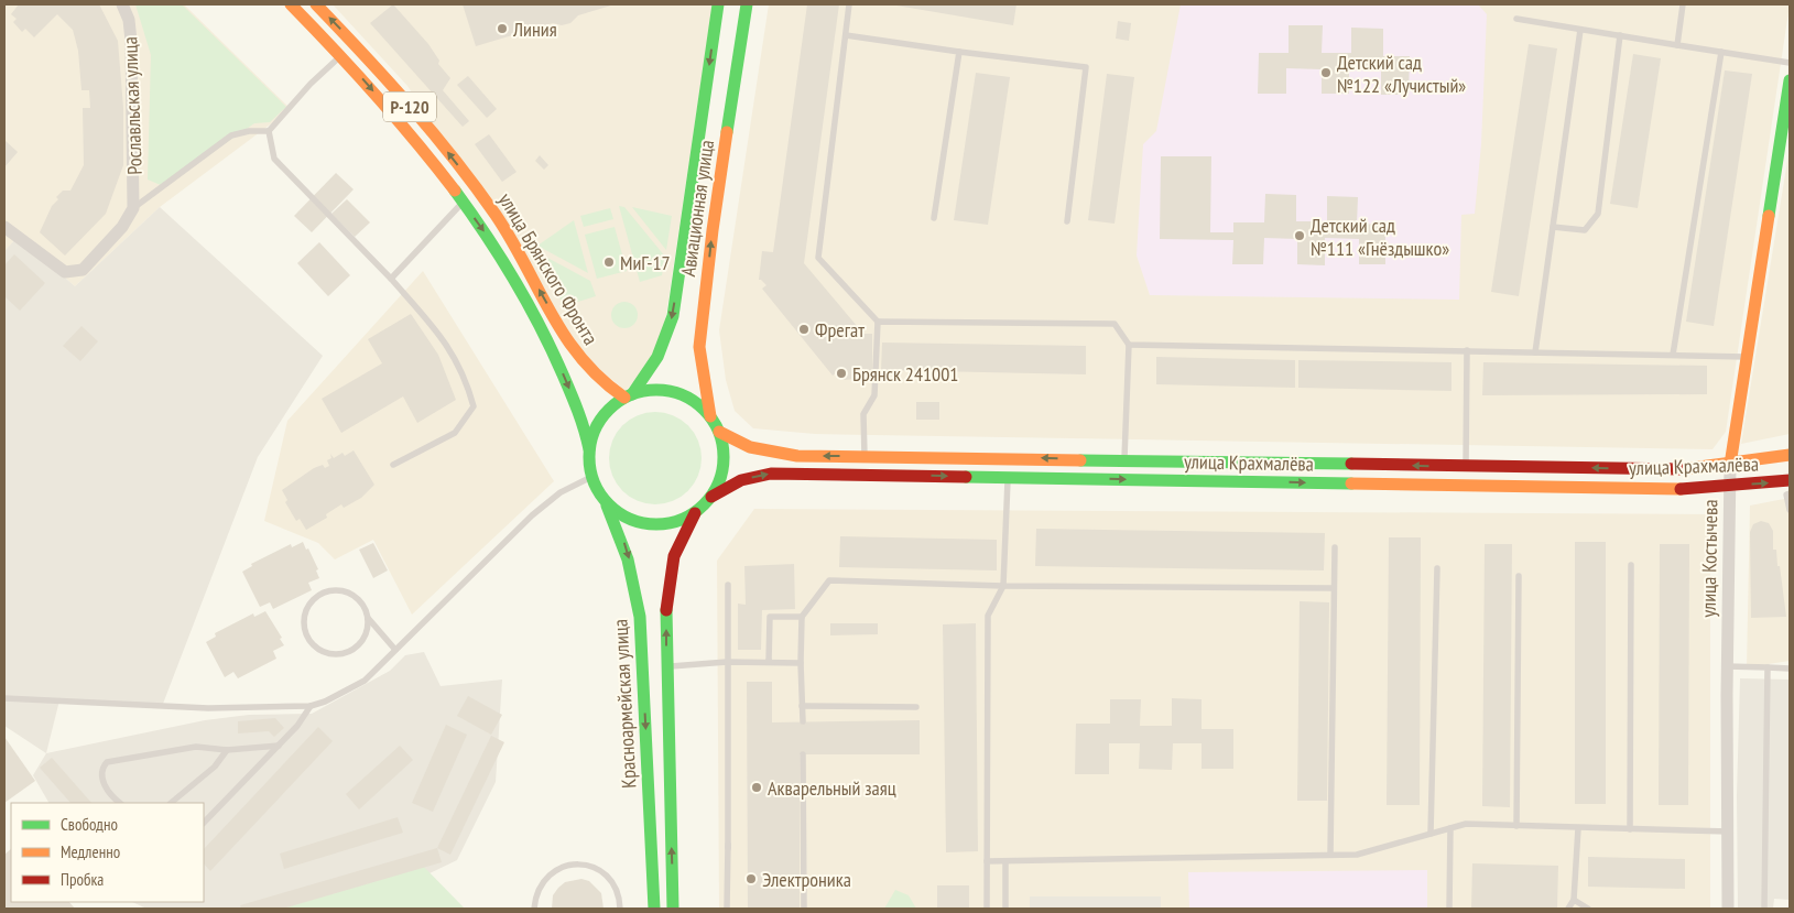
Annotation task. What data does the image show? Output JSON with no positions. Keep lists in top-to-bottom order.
{
  "streets": {
    "main road": [
      "Р-120",
      "Авиационная улица",
      "улица Брянского Фронта",
      "улица Крахмалёва",
      "улица Костычева",
      "Красноармейская улица"
    ],
    "street": ["Рославльская улица"]
  },
  "crossings": [
    ["Авиационная улица", "улица Брянского Фронта"],
    ["Авиационная улица", "улица Крахмалёва"],
    ["Авиационная улица", "Красноармейская улица"],
    ["улица Брянского Фронта", "улица Крахмалёва"],
    ["улица Брянского Фронта", "Красноармейская улица"],
    ["улица Крахмалёва", "улица Костычева"],
    ["улица Крахмалёва", "Красноармейская улица"]
  ],
  "places": [
    "Линия",
    "Детский сад №122 «Лучистый»",
    "Детский сад №111 «Гнёздышко»",
    "МиГ-17",
    "Фрегат",
    "Брянск 241001",
    "Акварельный заяц",
    "Электроника"
  ],
  "legend": ["Свободно", "Медленно", "Пробка"]
}
